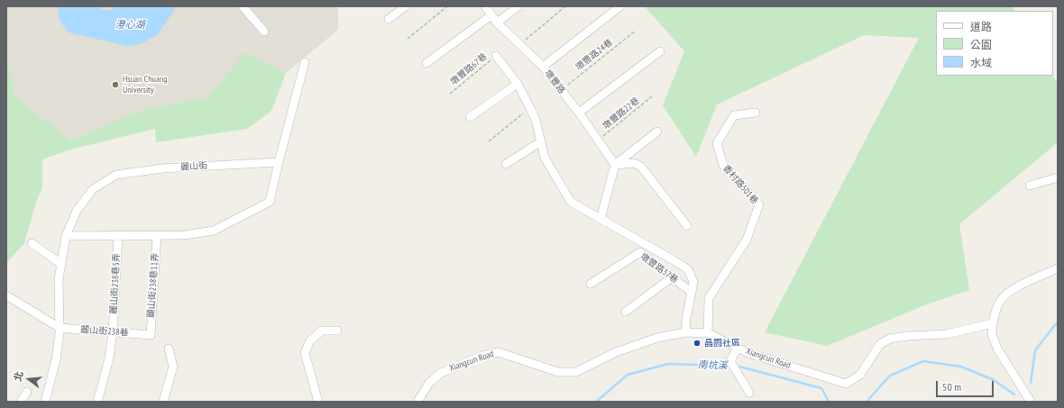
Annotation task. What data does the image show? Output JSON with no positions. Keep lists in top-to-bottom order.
{
  "streets": {
    "street": [
      "墩豐路",
      "麗山街",
      "香村路501巷",
      "墩豐路37巷",
      "麗山街238巷5弄",
      "麗山街238巷11弄",
      "麗山街238巷",
      "Xiangcun Road"
    ],
    "path": ["墩豐路24巷", "墩豐路67巷", "墩豐路22巷"]
  },
  "crossings": [
    ["墩豐路24巷", "墩豐路"],
    ["墩豐路", "墩豐路22巷"],
    ["麗山街", "麗山街238巷"],
    ["香村路501巷", "Xiangcun Road"],
    ["麗山街238巷5弄", "麗山街238巷"],
    ["麗山街238巷11弄", "麗山街238巷"]
  ],
  "water": ["澄心湖", "南坑溪"],
  "places": ["Hsuan Chuang University", "晶園社區"],
  "legend": ["道路", "公園", "水域"],
  "scale_bar": "50 m",
  "north": "left"
}
